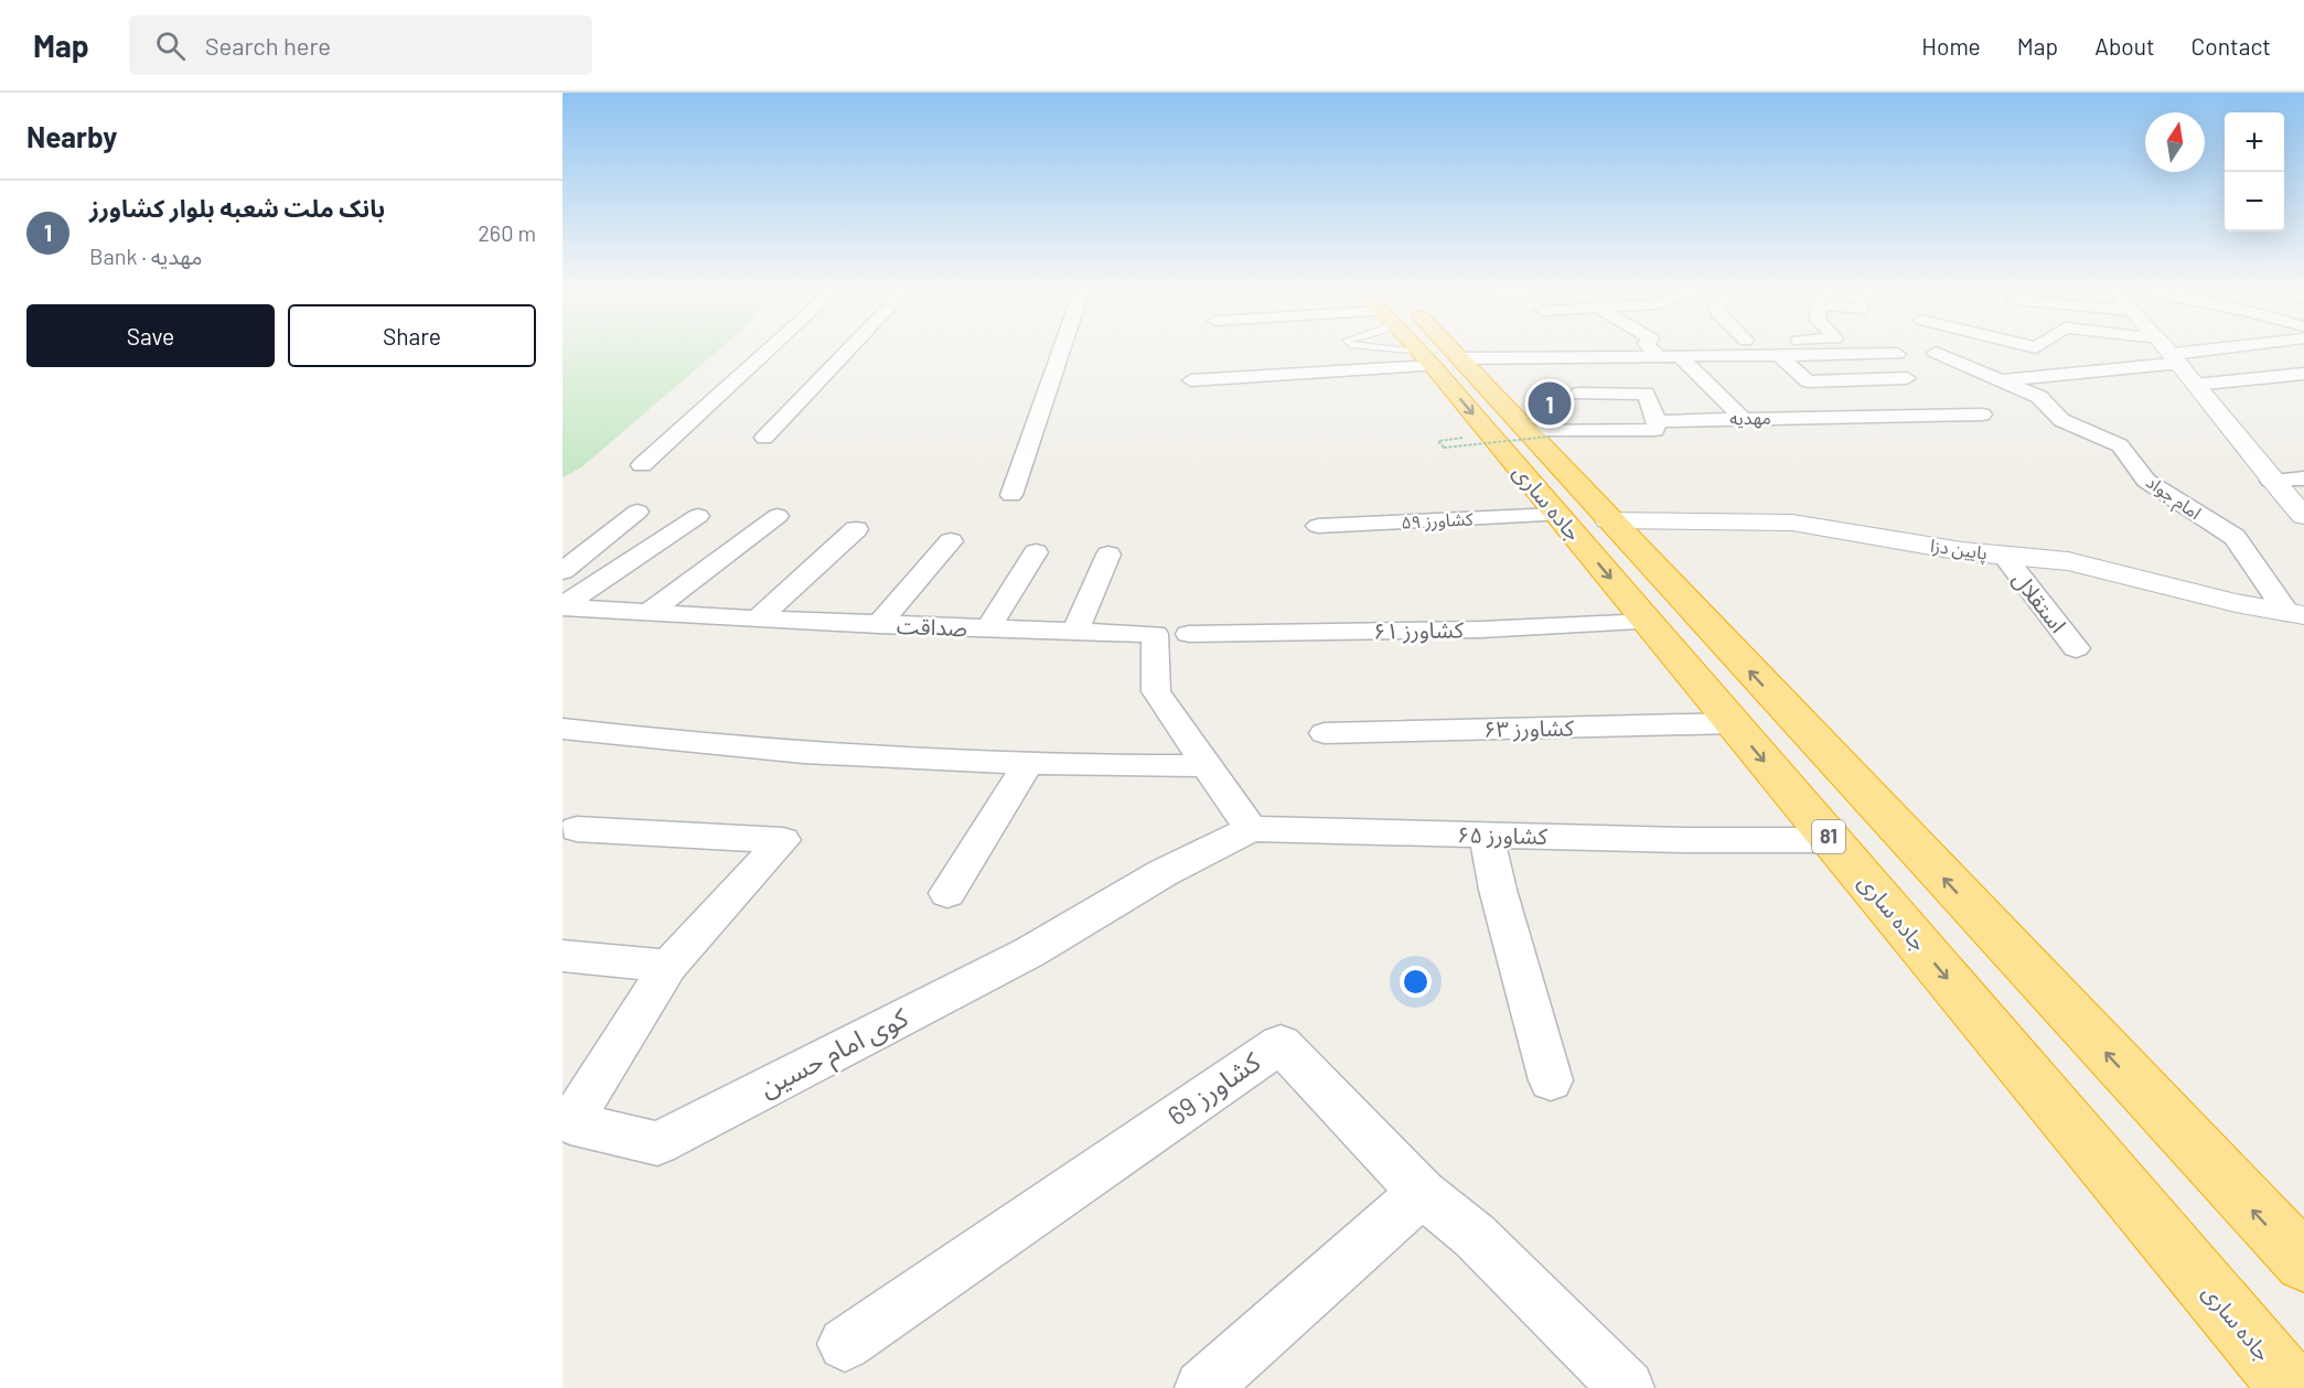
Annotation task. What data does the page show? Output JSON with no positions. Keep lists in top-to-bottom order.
{
  "streets": {
    "highway": ["جاده ساری", "81"],
    "street": [
      "مهدیه",
      "امام جواد",
      "کشاورز ۵۹",
      "پایین دزا",
      "استقلال",
      "صداقت",
      "کشاورز ۶۱",
      "کشاورز ۶۳",
      "کشاورز ۶۵",
      "کوی امام حسین",
      "کشاورز 69"
    ]
  },
  "crossings": [
    ["مهدیه", "جاده ساری"],
    ["امام جواد", "پایین دزا"],
    ["جاده ساری", "کشاورز ۵۹"],
    ["جاده ساری", "پایین دزا"],
    ["جاده ساری", "کشاورز ۶۱"],
    ["جاده ساری", "کشاورز ۶۳"],
    ["جاده ساری", "کشاورز ۶۵"],
    ["پایین دزا", "استقلال"],
    ["کشاورز ۶۵", "کوی امام حسین"]
  ],
  "north": "top",
  "page": {
    "header": "Map",
    "search": "Search here",
    "nav": [
      "Home",
      "Map",
      "About",
      "Contact"
    ],
    "heading": "Nearby",
    "map_buttons": ["+", "−"],
    "list": [
      {
        "mark": "1",
        "name": "بانک ملت شعبه بلوار کشاورز",
        "note": "Bank · مهدیه",
        "value": "260 m"
      }
    ],
    "buttons": ["Save", "Share"],
    "pins": "1"
  }
}
